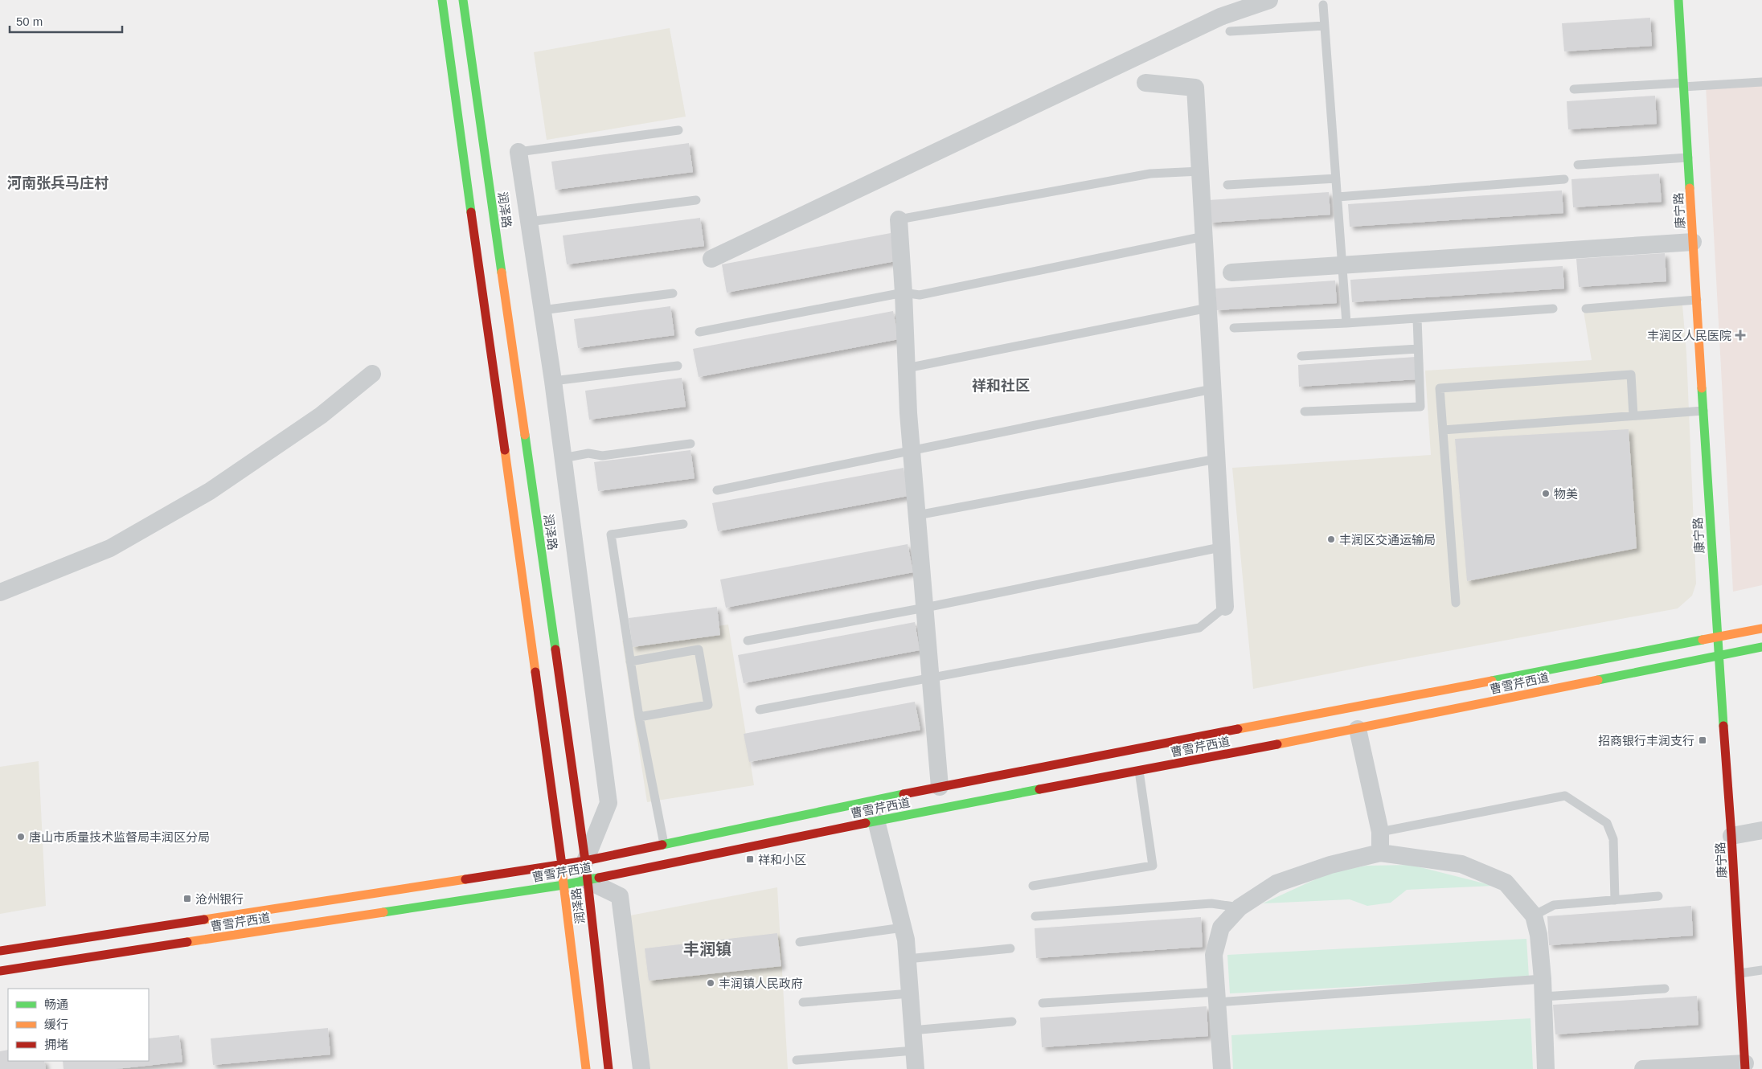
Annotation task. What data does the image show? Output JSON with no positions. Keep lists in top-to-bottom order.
{
  "streets": {
    "main road": ["润泽路", "康宁路", "曹雪芹西道"]
  },
  "crossings": [
    ["润泽路", "曹雪芹西道"],
    ["康宁路", "曹雪芹西道"]
  ],
  "districts": ["河南张兵马庄村", "祥和社区", "丰润镇"],
  "places": {
    "health": ["丰润区人民医院"],
    "other": [
      "物美",
      "丰润区交通运输局",
      "唐山市质量技术监督局丰润区分局",
      "丰润镇人民政府"
    ],
    "transit": ["招商银行丰润支行", "祥和小区", "沧州银行"]
  },
  "legend": ["畅通", "缓行", "拥堵"],
  "scale_bar": "50 m"
}
